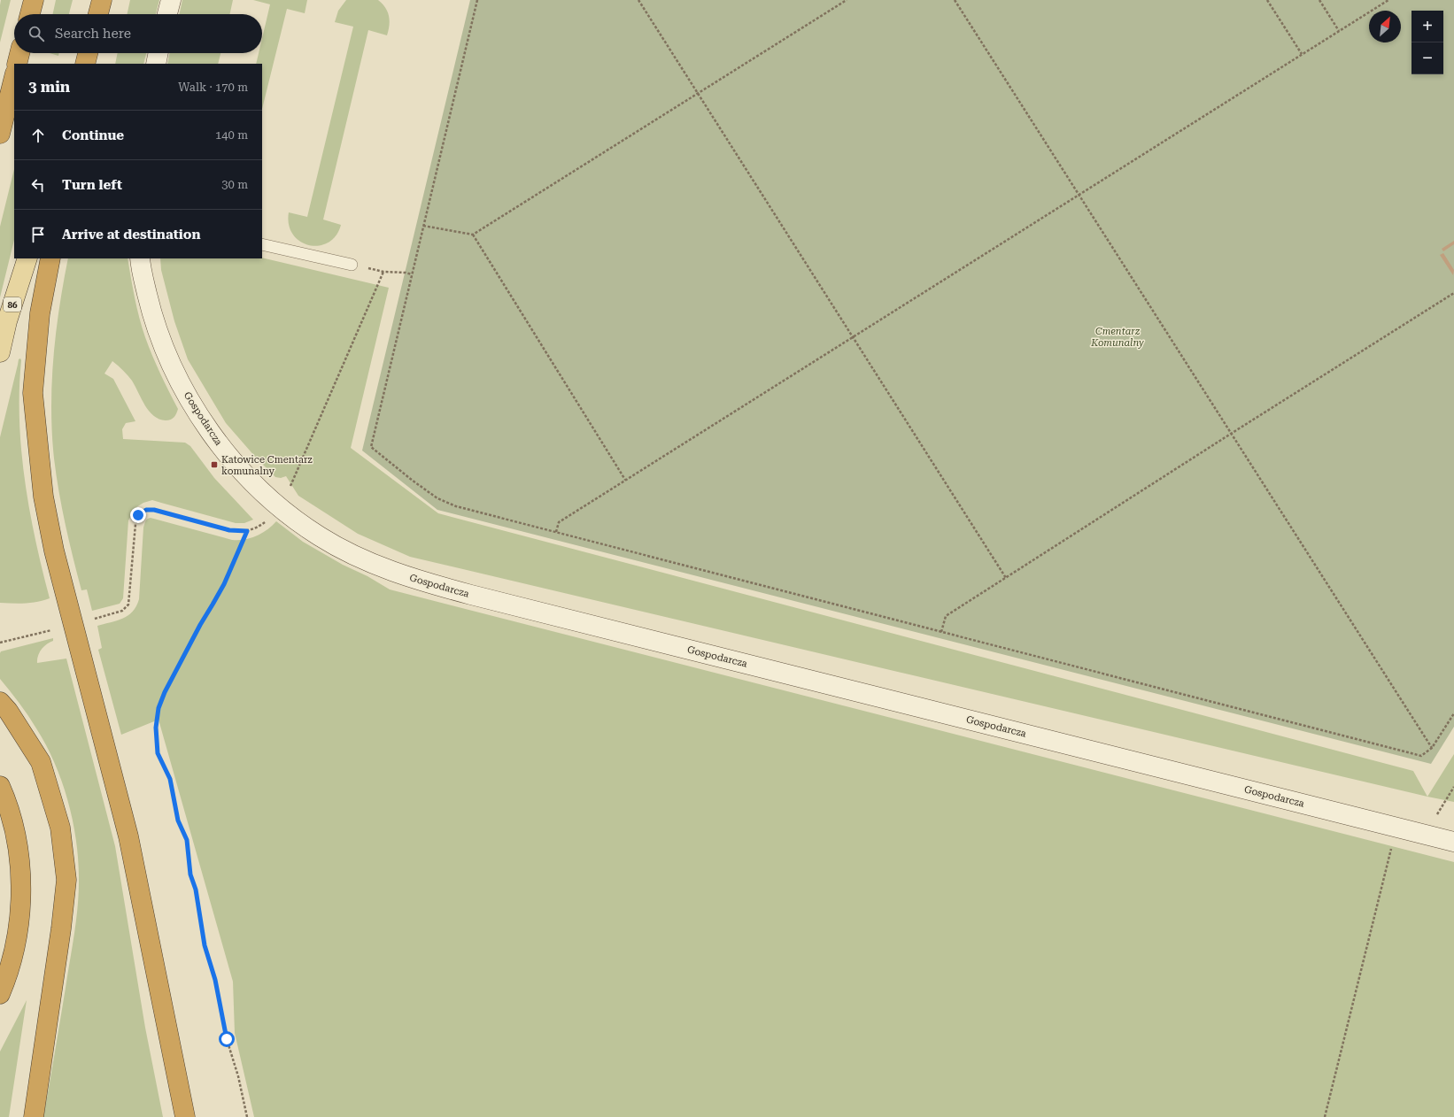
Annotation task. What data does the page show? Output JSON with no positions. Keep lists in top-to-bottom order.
{
  "streets": {
    "main road": ["86"],
    "street": ["Gospodarcza"]
  },
  "parks": ["Cmentarz Komunalny"],
  "places": {
    "transit": ["Katowice Cmentarz komunalny"]
  },
  "north": "top right",
  "page": {
    "map_buttons": ["+", "−"],
    "search": "Search here",
    "heading": ["3 min", "Walk · 170 m"],
    "list": [
      ["Continue", "140 m"],
      ["Turn left", "30 m"],
      "Arrive at destination"
    ]
  }
}
